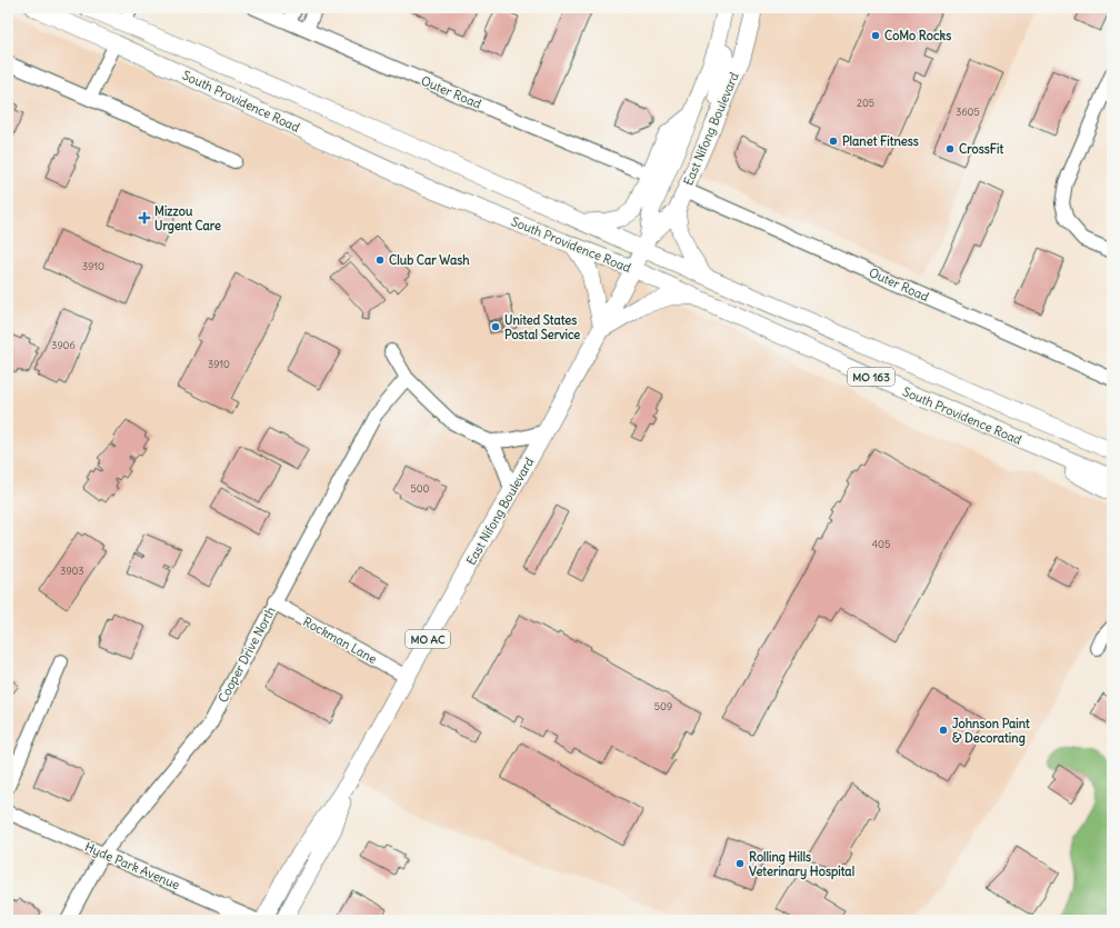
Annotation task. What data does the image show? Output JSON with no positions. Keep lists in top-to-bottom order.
{
  "streets": {
    "main road": [
      "South Providence Road",
      "East Nifong Boulevard",
      "MO 163",
      "MO AC"
    ],
    "street": [
      "Outer Road",
      "Rockman Lane",
      "Cooper Drive North",
      "Hyde Park Avenue"
    ]
  },
  "crossings": [
    ["Outer Road", "East Nifong Boulevard"],
    ["South Providence Road", "East Nifong Boulevard"],
    ["East Nifong Boulevard", "Rockman Lane"],
    ["Rockman Lane", "Cooper Drive North"],
    ["Cooper Drive North", "Hyde Park Avenue"]
  ],
  "places": {
    "other": [
      "CoMo Rocks",
      "Planet Fitness",
      "CrossFit",
      "Club Car Wash",
      "United States Postal Service",
      "Johnson Paint & Decorating",
      "Rolling Hills Veterinary Hospital"
    ],
    "health": ["Mizzou Urgent Care"]
  },
  "house_numbers": [
    "205",
    "3605",
    "3910",
    "3906",
    "3910",
    "500",
    "405",
    "3903",
    "509"
  ]
}
